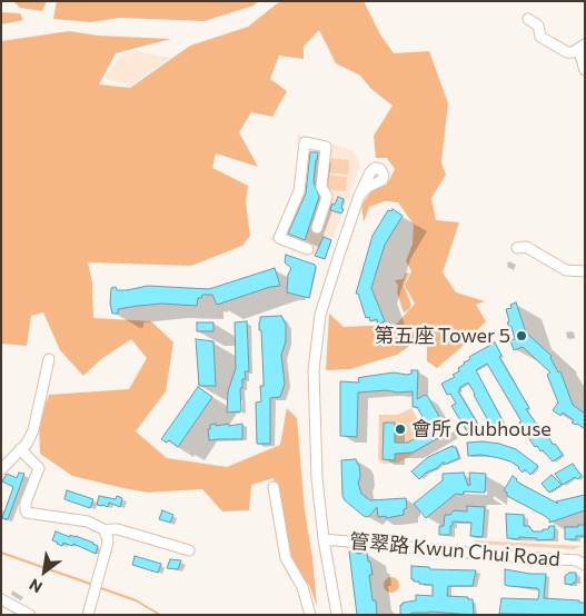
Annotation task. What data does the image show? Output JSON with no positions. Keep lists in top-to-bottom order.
{
  "streets": {
    "street": ["管翠路 Kwun Chui Road"]
  },
  "places": ["第五座 Tower 5", "會所 Clubhouse"],
  "north": "bottom left"
}
